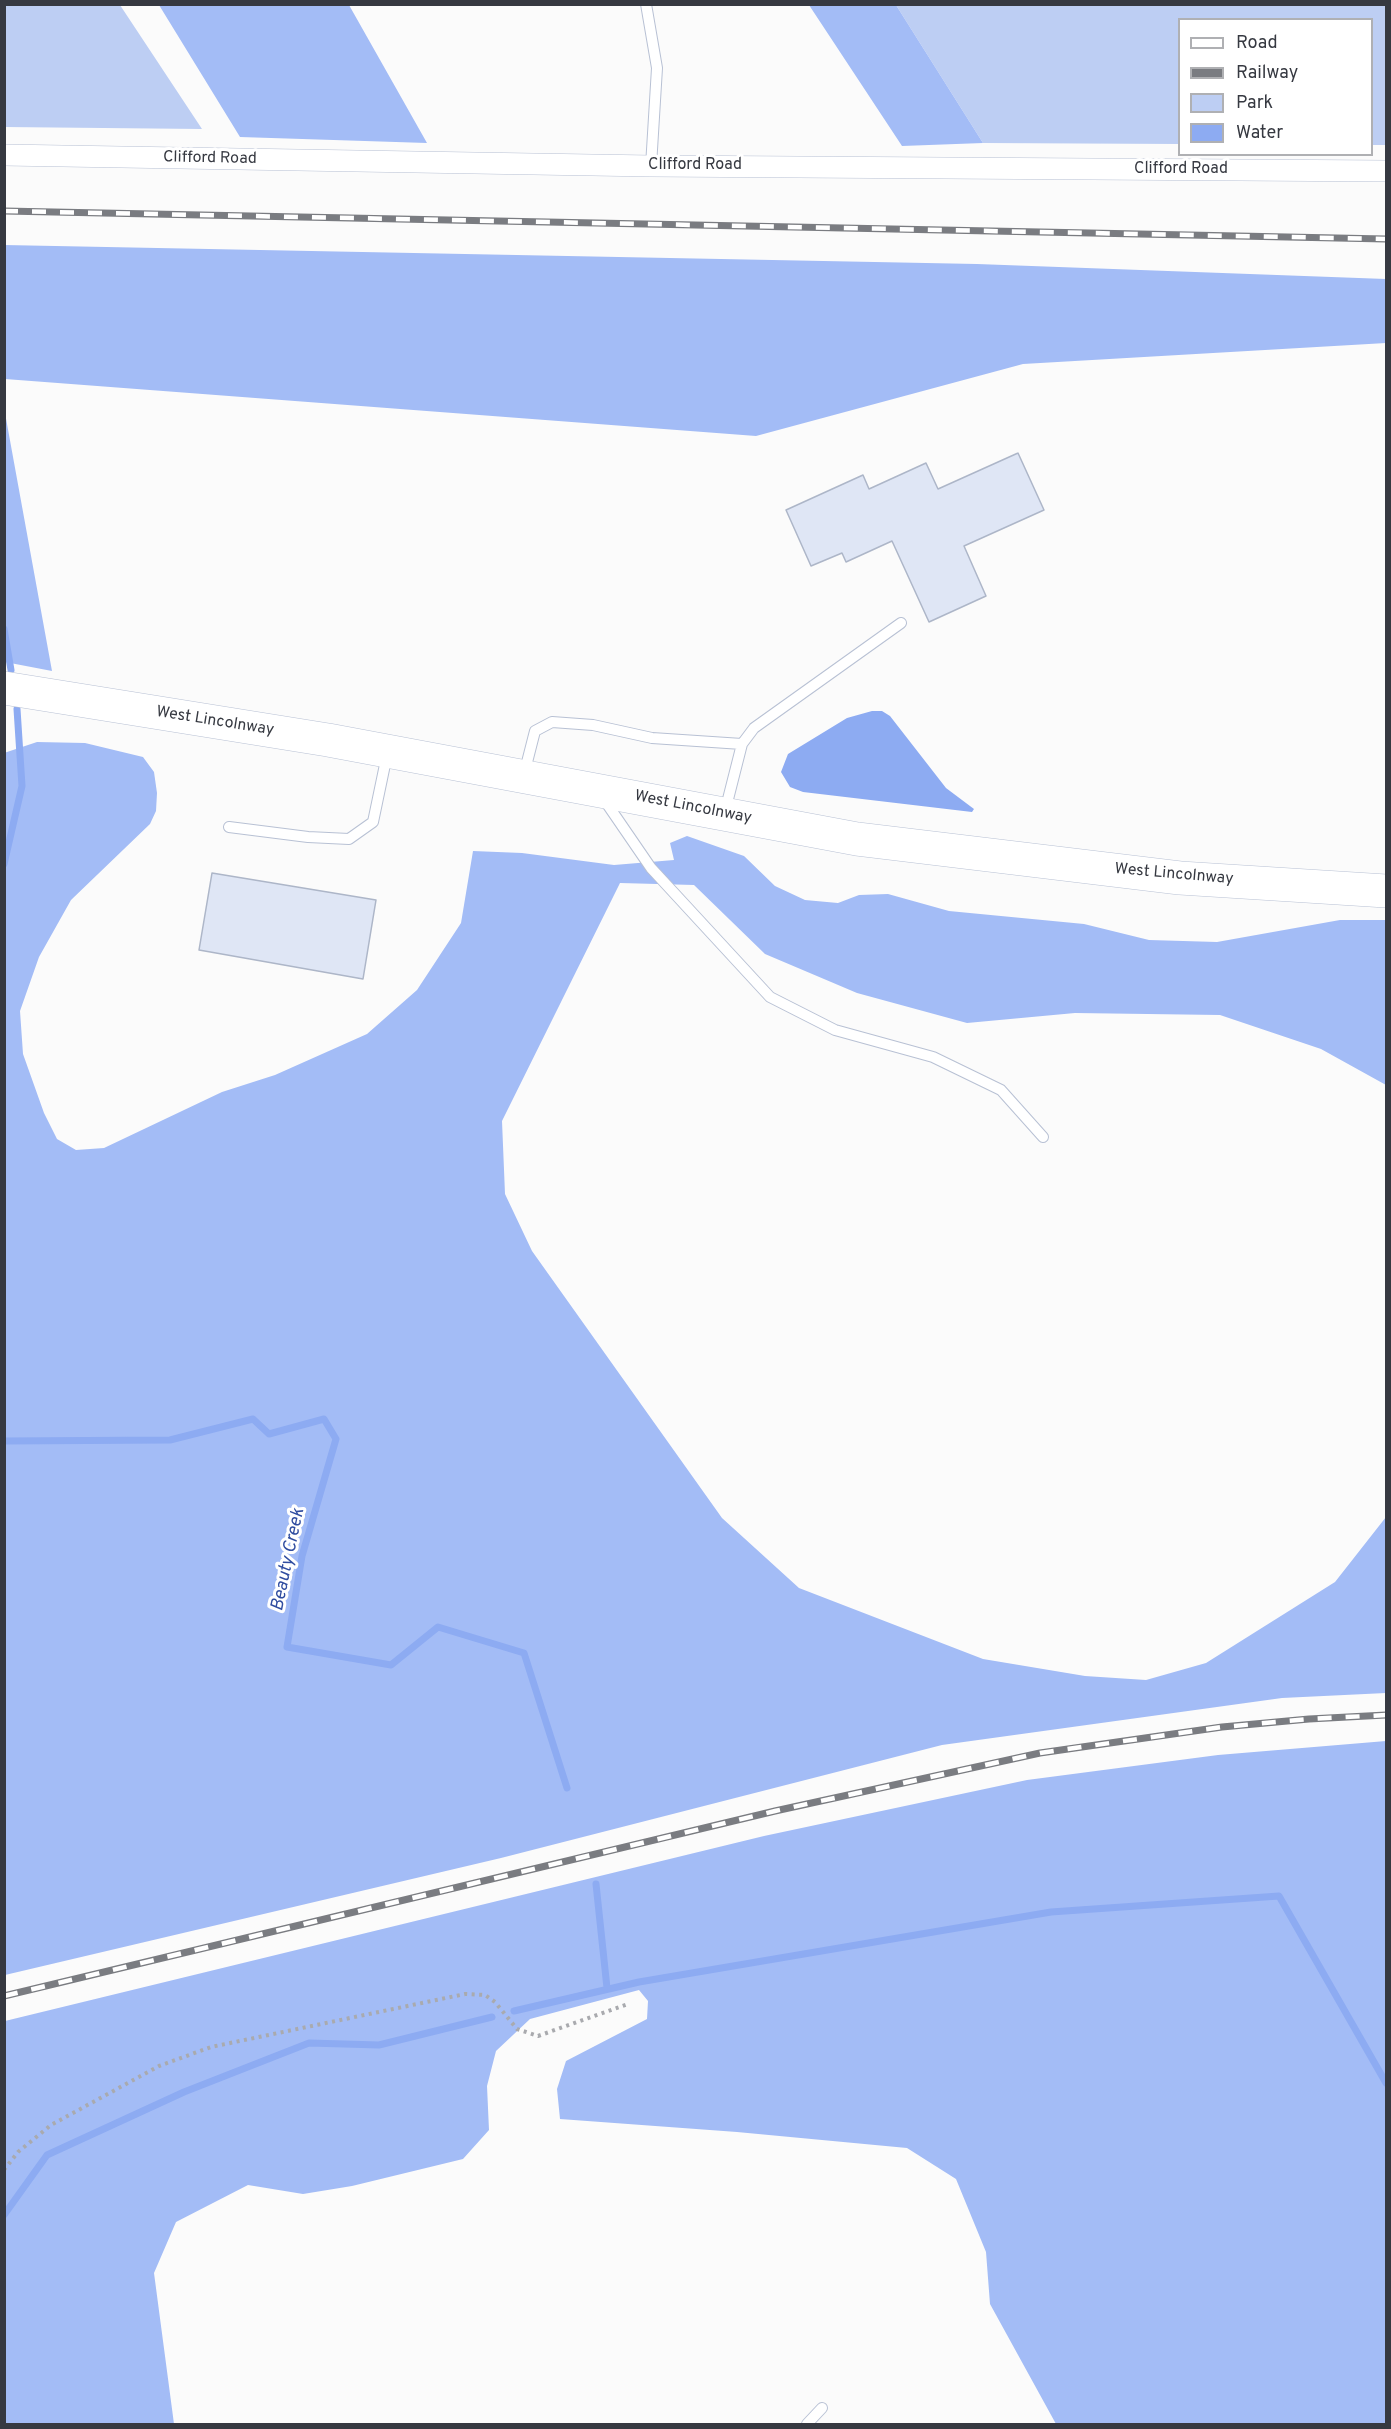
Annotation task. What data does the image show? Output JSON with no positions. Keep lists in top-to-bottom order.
{
  "streets": {
    "main road": ["West Lincolnway"],
    "street": ["Clifford Road"]
  },
  "water": ["Beauty Creek"],
  "legend": [
    "Road",
    "Railway",
    "Park",
    "Water"
  ]
}
